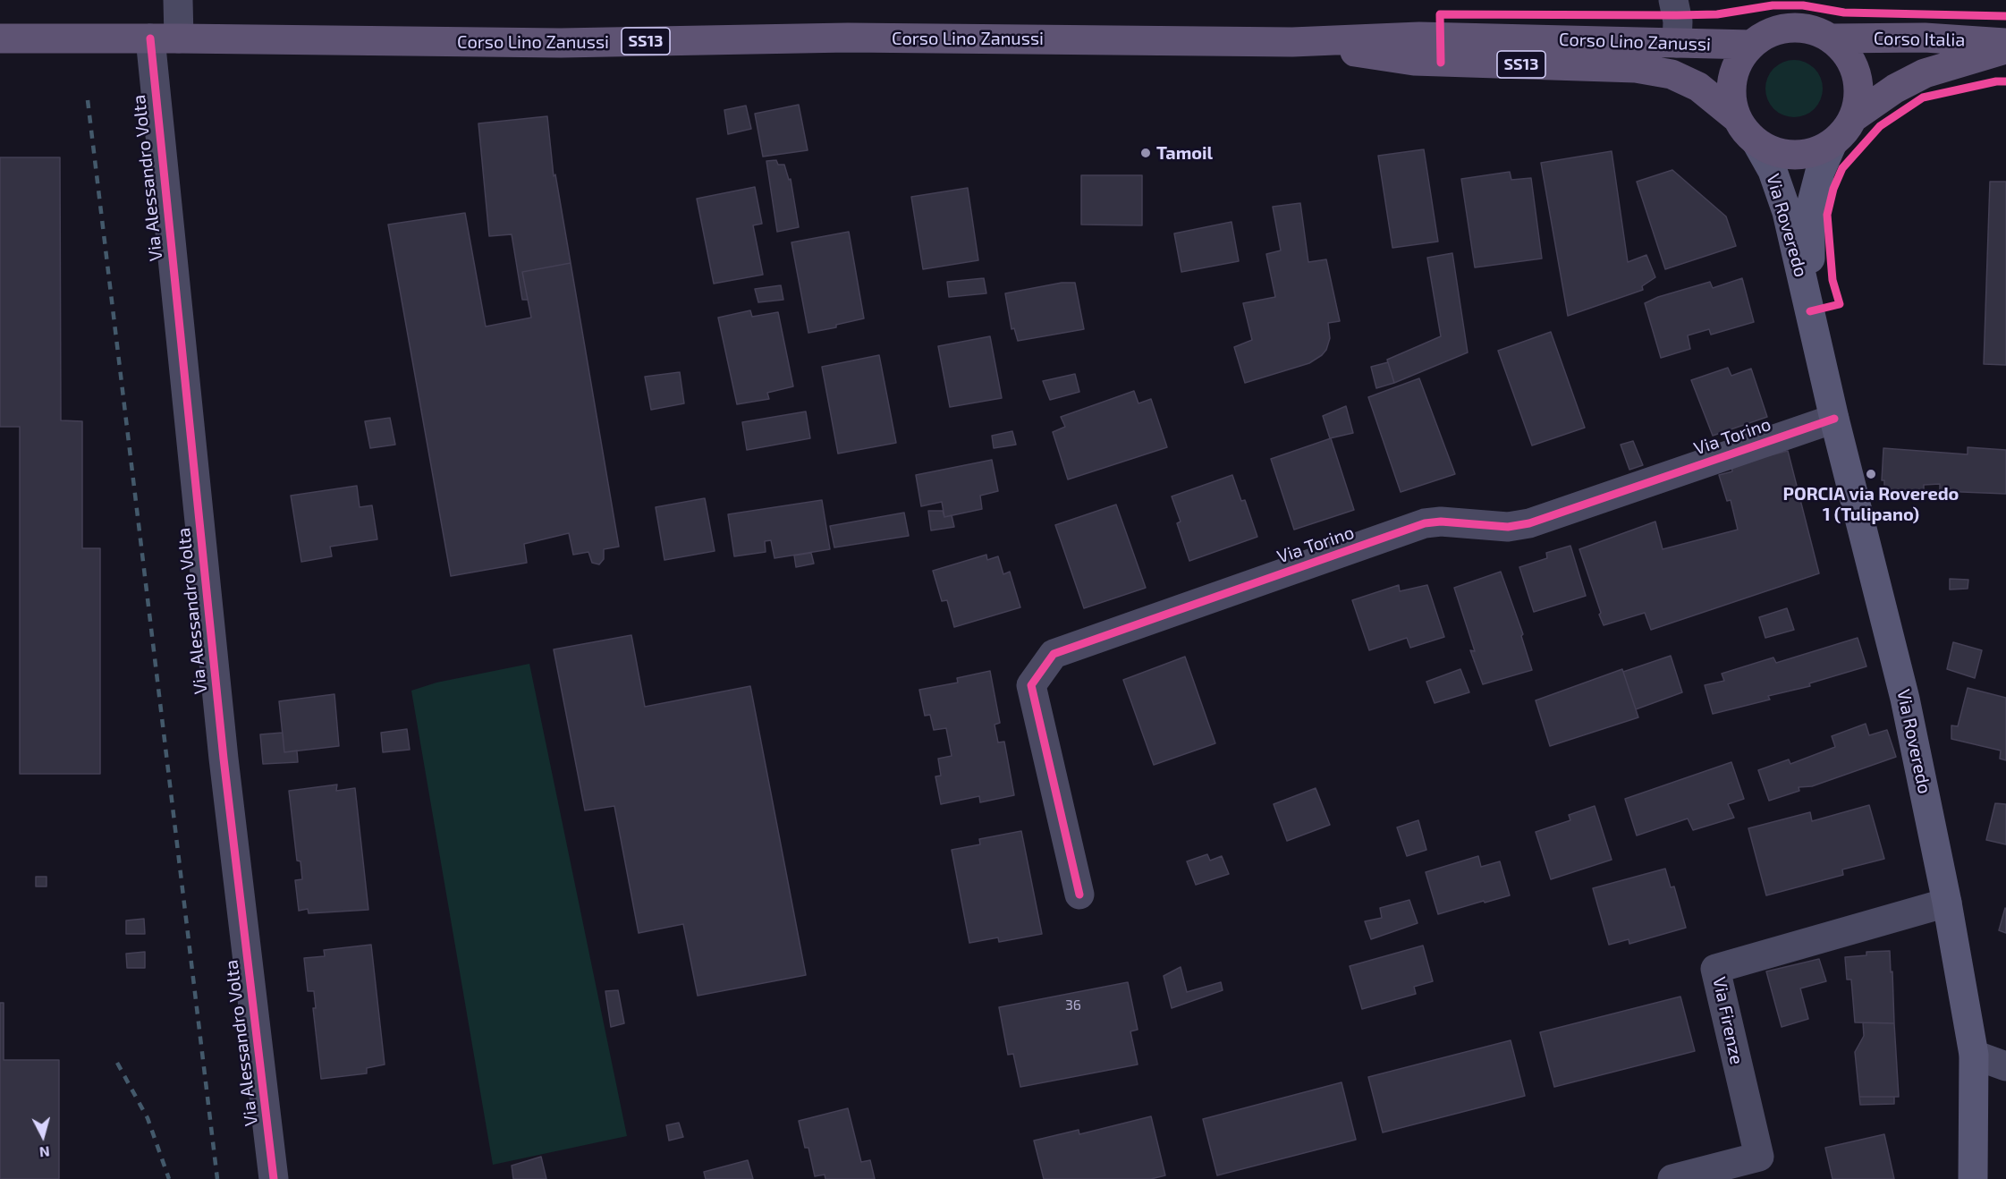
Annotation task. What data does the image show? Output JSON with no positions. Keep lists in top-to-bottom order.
{
  "streets": {
    "main road": [
      "Corso Lino Zanussi",
      "Corso Italia",
      "SS13",
      "Via Roveredo"
    ],
    "street": ["Via Alessandro Volta", "Via Torino", "Via Firenze"]
  },
  "crossings": [
    ["Corso Lino Zanussi", "Corso Italia"],
    ["Corso Lino Zanussi", "Via Alessandro Volta"],
    ["Corso Lino Zanussi", "Via Roveredo"],
    ["Corso Italia", "Via Roveredo"],
    ["Via Roveredo", "Via Torino"],
    ["Via Roveredo", "Via Firenze"]
  ],
  "places": ["Tamoil", "PORCIA via Roveredo 1 (Tulipano)"],
  "house_numbers": ["36"],
  "north": "bottom"
}
